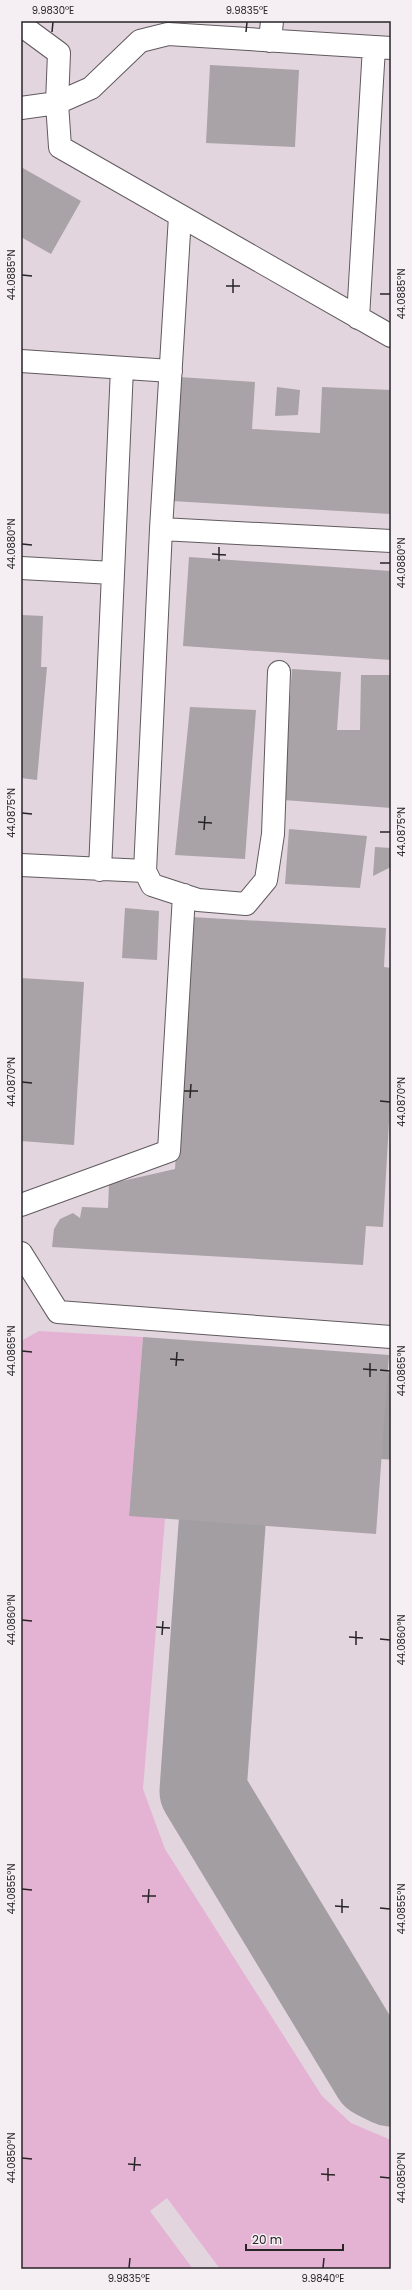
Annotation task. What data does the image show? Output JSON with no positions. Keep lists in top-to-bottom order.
{
  "scale_bar": "20 m",
  "coordinates": [
    "9.9830°E",
    "9.9835°E",
    "44.0885°N",
    "44.0880°N",
    "44.0875°N",
    "44.0870°N",
    "44.0865°N",
    "44.0860°N",
    "44.0855°N",
    "44.0850°N",
    "9.9840°E"
  ]
}
